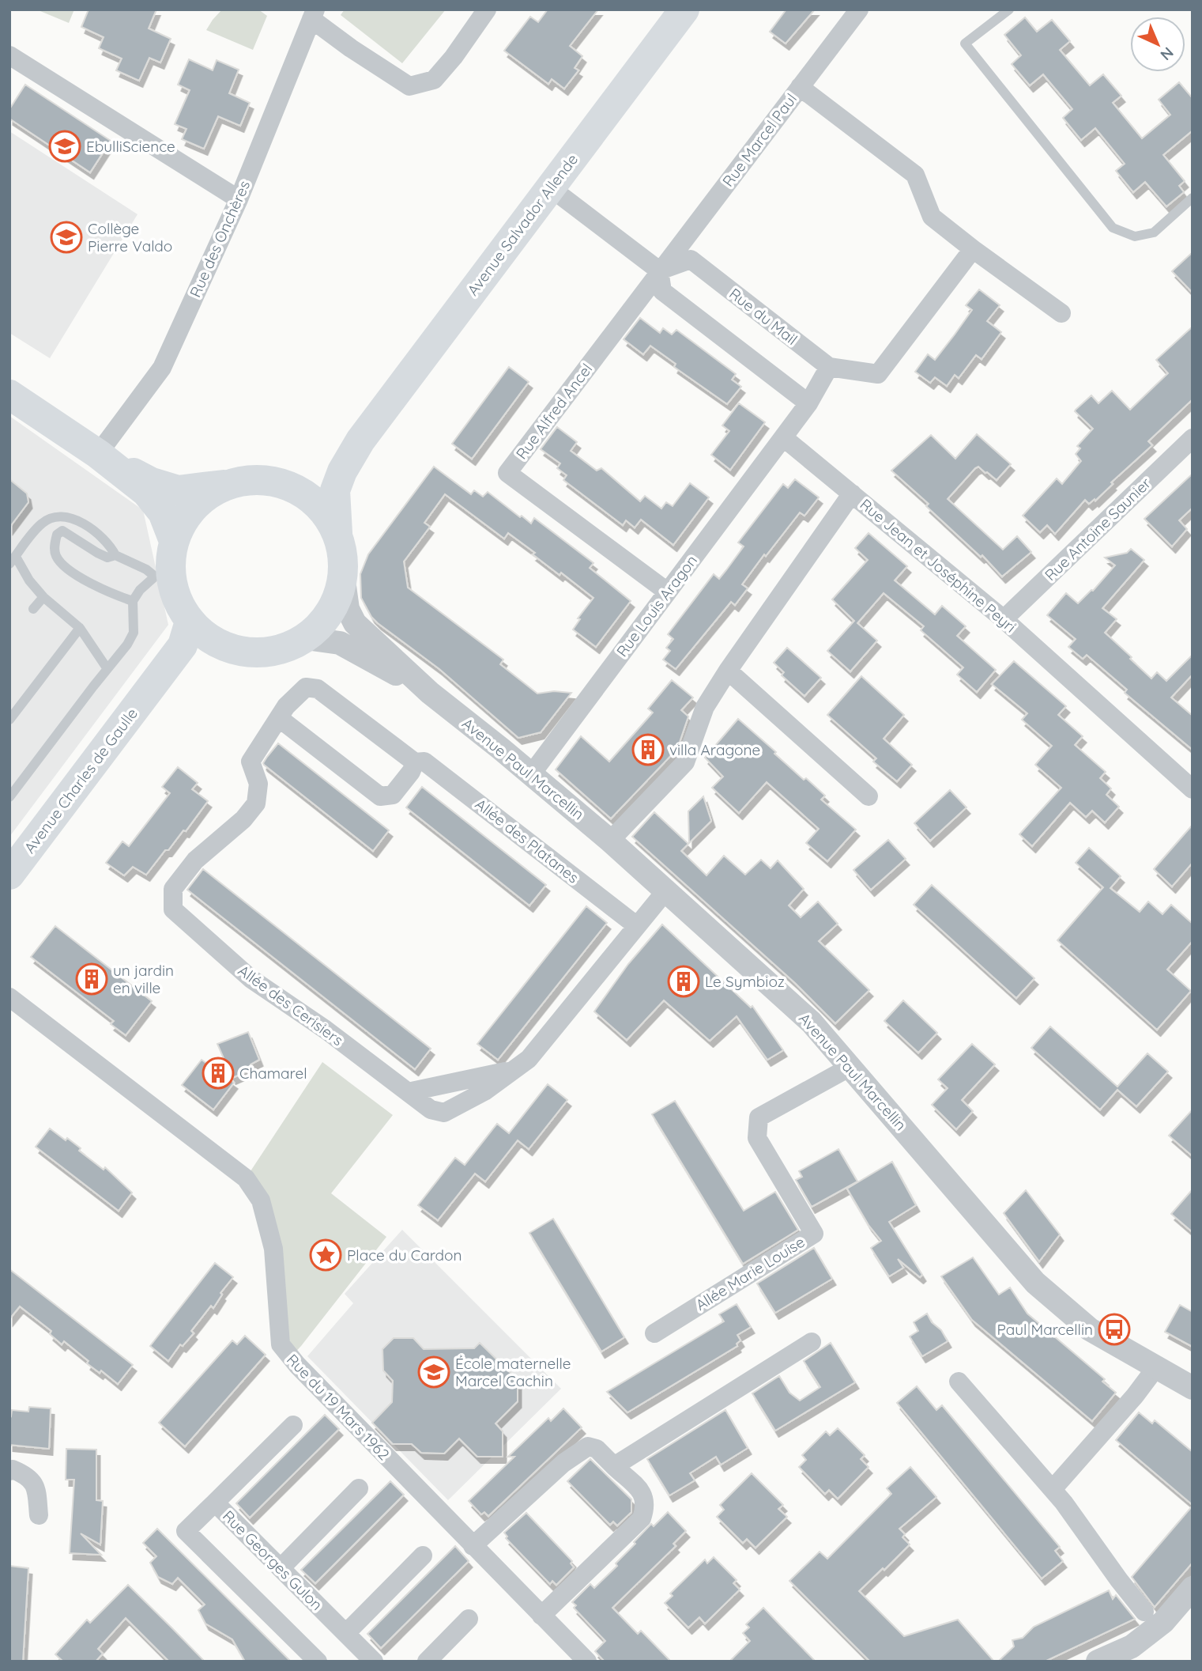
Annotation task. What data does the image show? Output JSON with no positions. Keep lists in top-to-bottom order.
{
  "streets": {
    "main road": ["Avenue Salvador Allende", "Avenue Charles de Gaulle"],
    "street": [
      "Rue Marcel Paul",
      "Rue des Onchères",
      "Rue du Mail",
      "Rue Alfred Ancel",
      "Rue Antoine Saunier",
      "Rue Jean et Joséphine Peyri",
      "Rue Louis Aragon",
      "Avenue Paul Marcellin",
      "Allée des Platanes",
      "Allée des Cerisiers",
      "Allée Marie Louise",
      "Rue du 19 Mars 1962",
      "Rue Georges Gulon"
    ]
  },
  "crossings": [
    ["Rue Marcel Paul", "Rue du Mail"],
    ["Rue Marcel Paul", "Rue Alfred Ancel"],
    ["Avenue Salvador Allende", "Avenue Paul Marcellin"],
    ["Avenue Salvador Allende", "Avenue Charles de Gaulle"],
    ["Rue du Mail", "Rue Alfred Ancel"],
    ["Rue Alfred Ancel", "Rue Louis Aragon"],
    ["Rue Antoine Saunier", "Rue Jean et Joséphine Peyri"],
    ["Rue Jean et Joséphine Peyri", "Avenue Paul Marcellin"],
    ["Rue Louis Aragon", "Avenue Paul Marcellin"],
    ["Avenue Paul Marcellin", "Avenue Charles de Gaulle"],
    ["Avenue Paul Marcellin", "Allée des Cerisiers"],
    ["Avenue Paul Marcellin", "Allée Marie Louise"],
    ["Allée des Platanes", "Allée des Cerisiers"]
  ],
  "places": {
    "school or university": ["EbulliScience", "Collège Pierre Valdo", "École maternelle Marcel Cachin"],
    "building": [
      "villa Aragone",
      "un jardin en ville",
      "Le Symbioz",
      "Chamarel"
    ],
    "place": ["Place du Cardon"],
    "bus stop": ["Paul Marcellin"]
  },
  "north": "bottom right"
}
